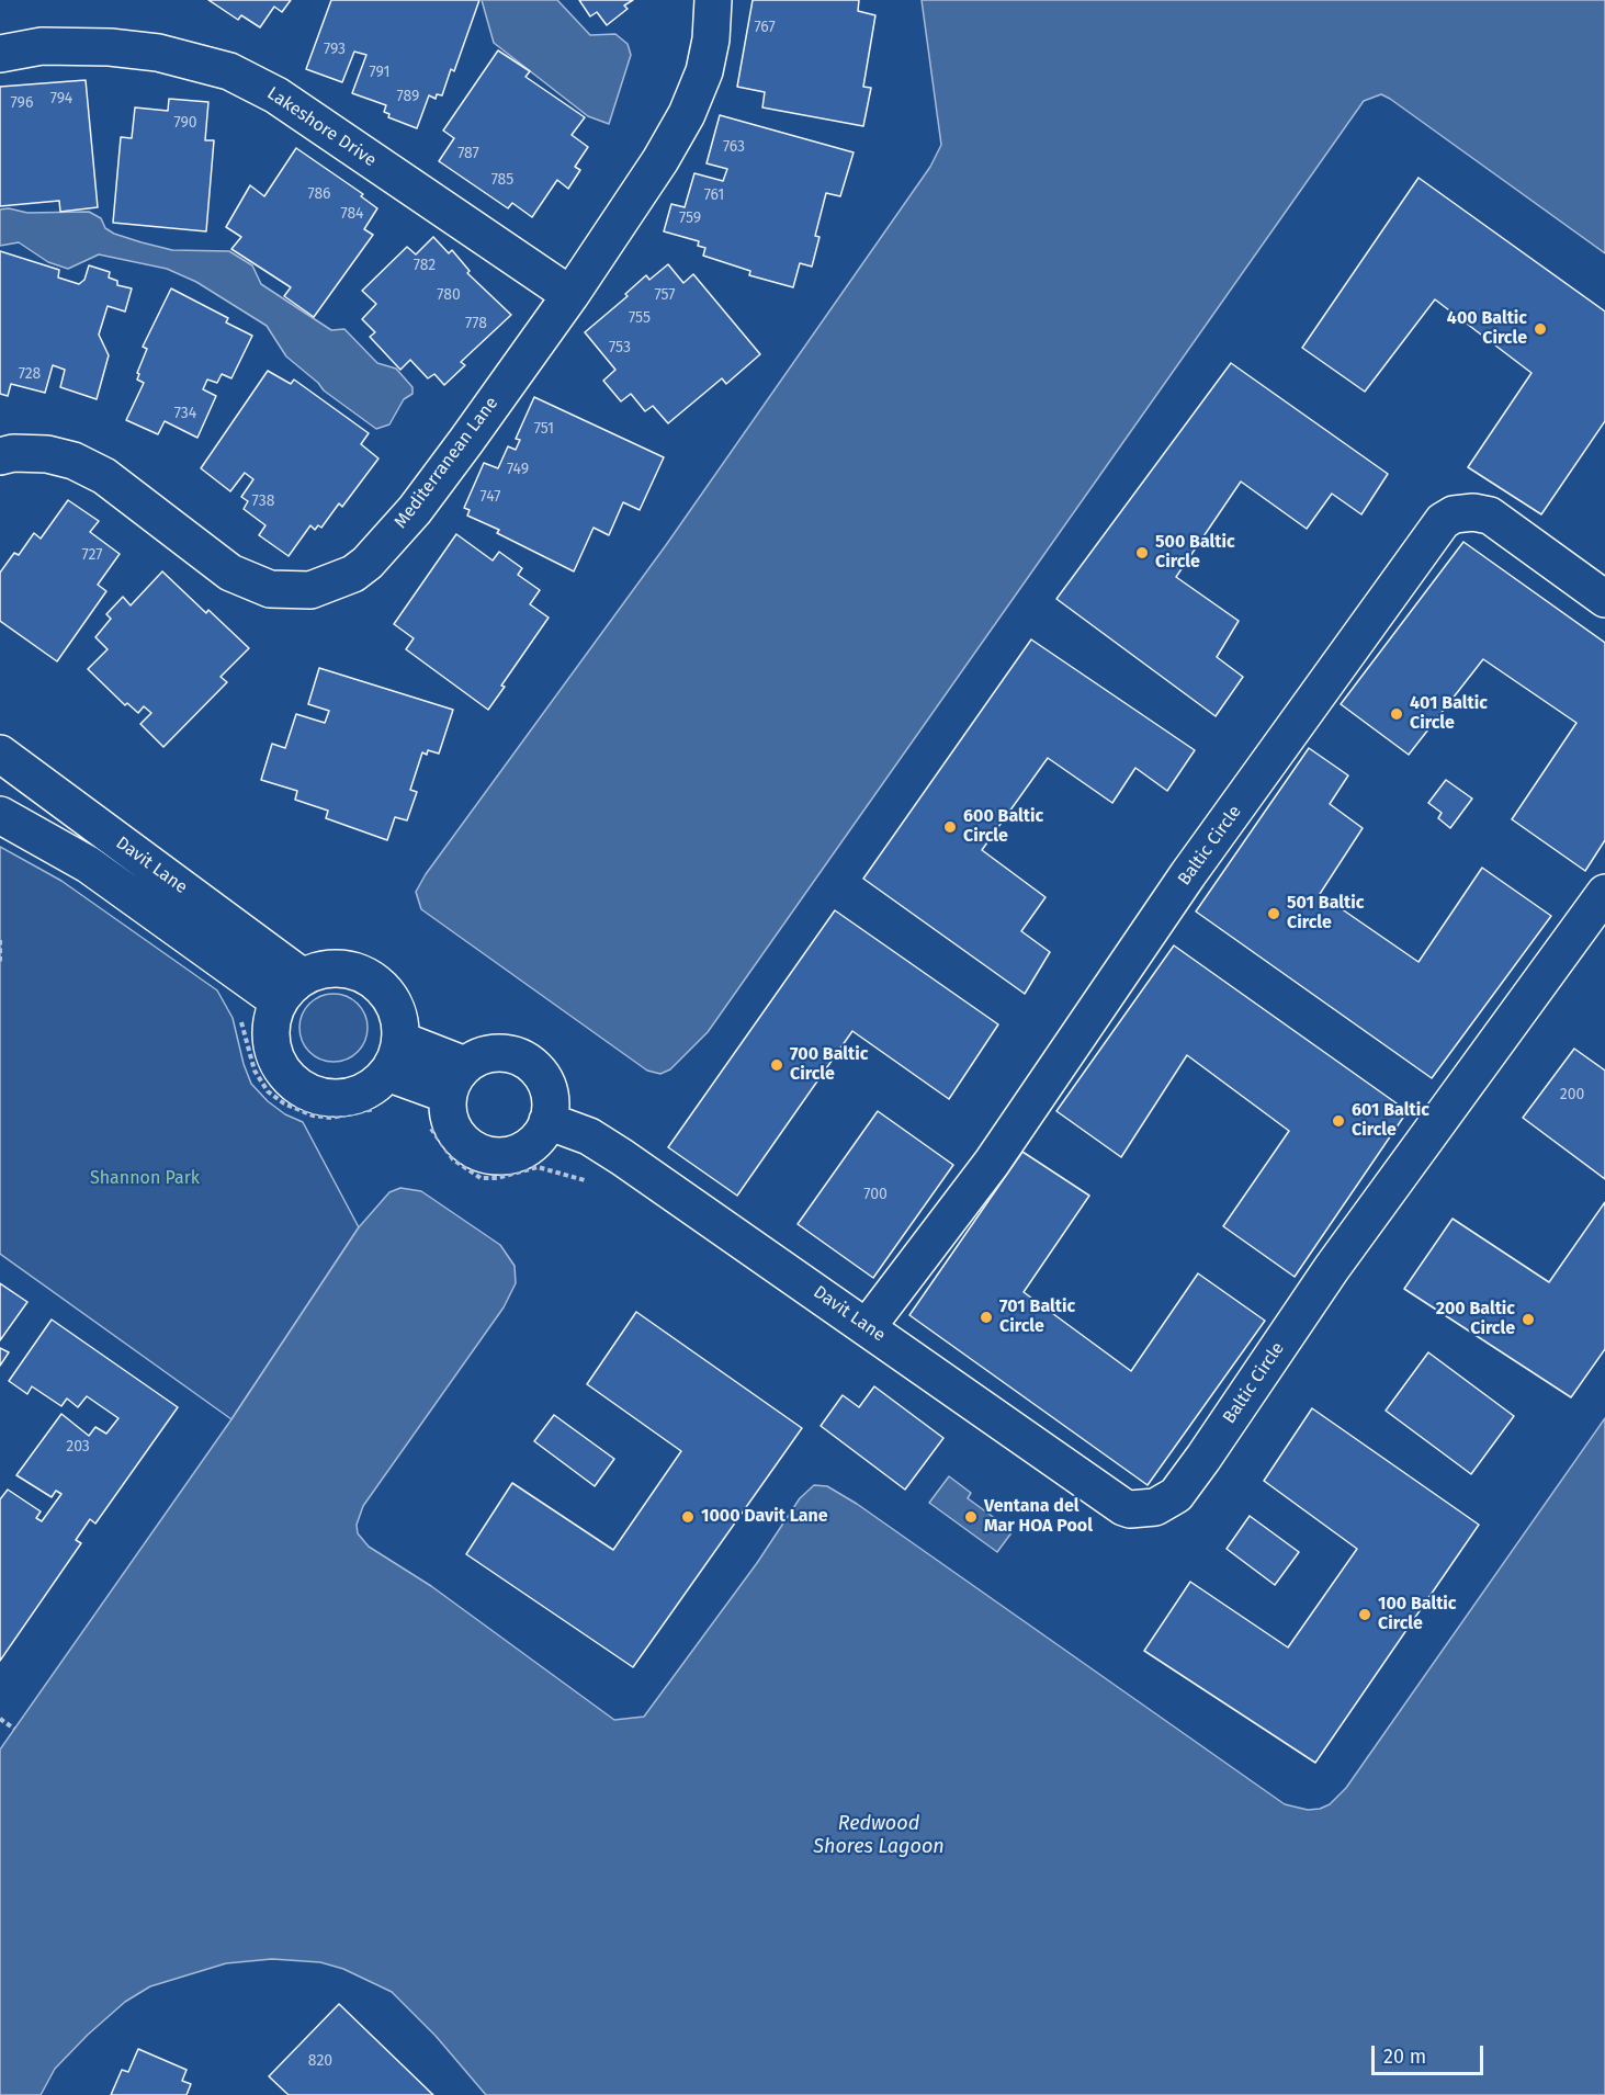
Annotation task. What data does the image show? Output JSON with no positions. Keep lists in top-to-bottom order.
{
  "streets": {
    "street": [
      "Lakeshore Drive",
      "Mediterranean Lane",
      "Baltic Circle",
      "Davit Lane"
    ]
  },
  "crossings": [
    ["Lakeshore Drive", "Mediterranean Lane"],
    ["Baltic Circle", "Davit Lane"]
  ],
  "water": ["Redwood Shores Lagoon"],
  "parks": ["Shannon Park"],
  "places": [
    "400 Baltic Circle",
    "500 Baltic Circle",
    "401 Baltic Circle",
    "600 Baltic Circle",
    "501 Baltic Circle",
    "700 Baltic Circle",
    "601 Baltic Circle",
    "701 Baltic Circle",
    "200 Baltic Circle",
    "1000 Davit Lane",
    "Ventana del Mar HOA Pool",
    "100 Baltic Circle"
  ],
  "house_numbers": [
    "767",
    "793",
    "791",
    "789",
    "794",
    "796",
    "790",
    "763",
    "787",
    "785",
    "786",
    "761",
    "784",
    "759",
    "782",
    "780",
    "757",
    "755",
    "778",
    "753",
    "728",
    "734",
    "751",
    "749",
    "747",
    "738",
    "727",
    "200",
    "700",
    "203",
    "820"
  ],
  "scale_bar": "20 m"
}
